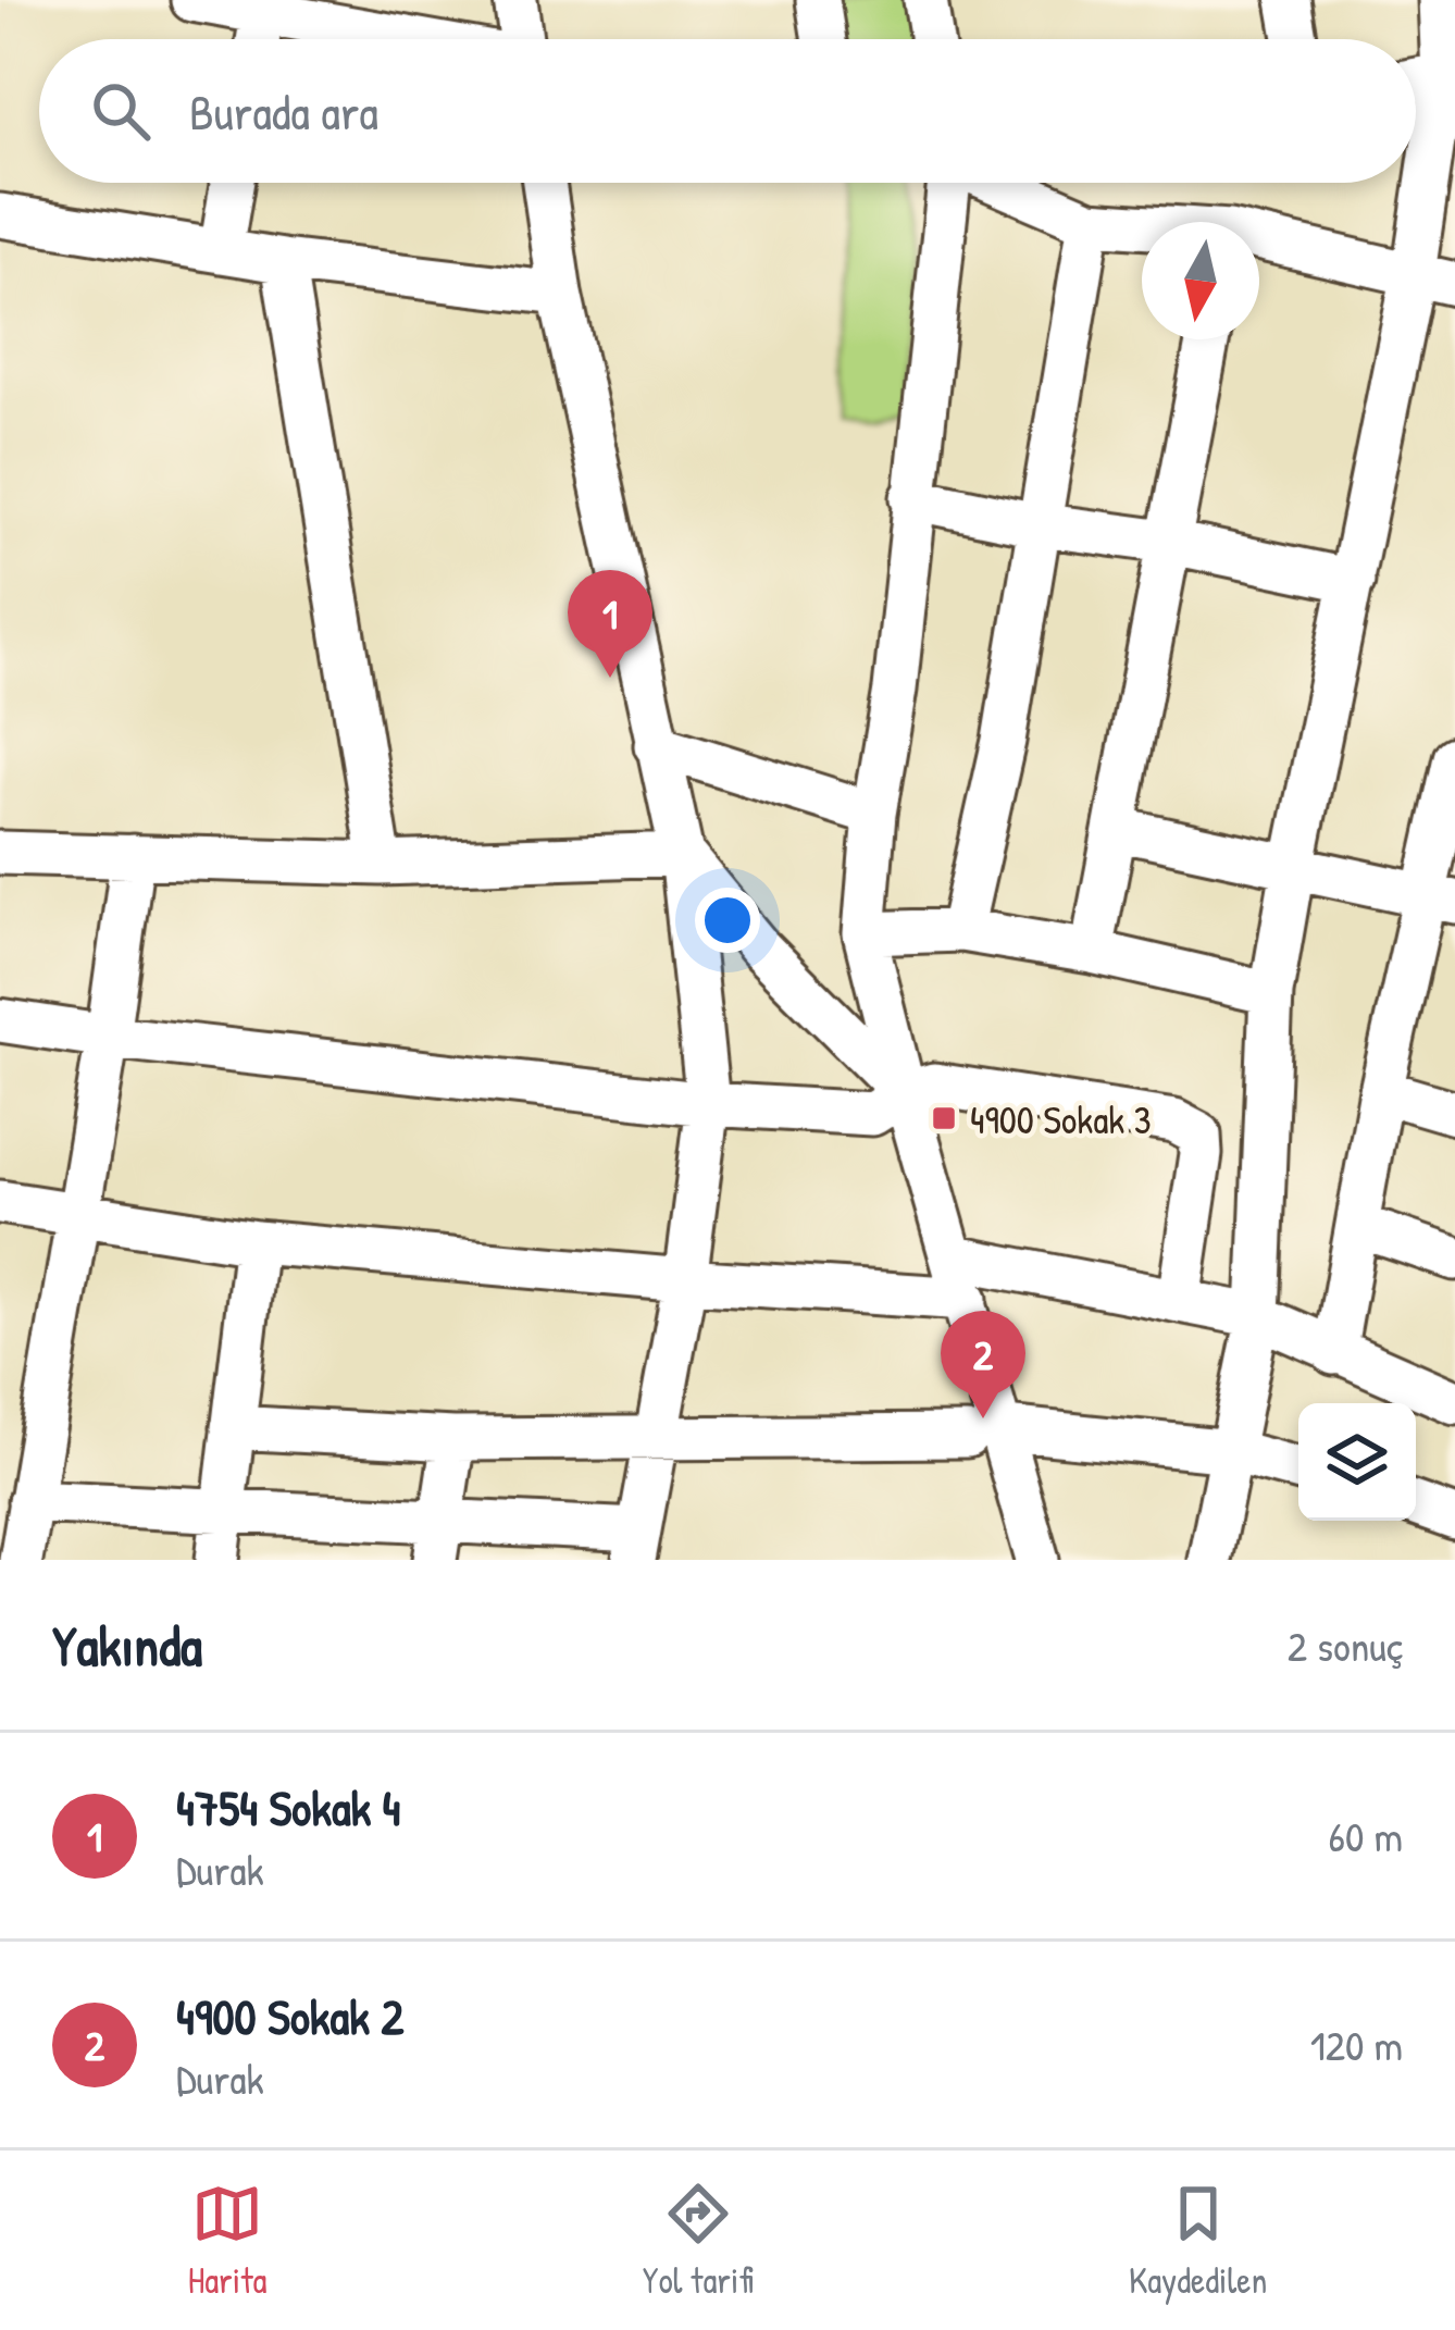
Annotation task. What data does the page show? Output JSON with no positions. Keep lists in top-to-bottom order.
{
  "places": {
    "transit": ["4900 Sokak 3"]
  },
  "north": "bottom",
  "page": {
    "search": "Burada ara",
    "pins": ["1", "2"],
    "heading": ["Yakında", "2 sonuç"],
    "list": [
      {
        "mark": "1",
        "name": "4754 Sokak 4",
        "note": "Durak",
        "value": "60 m"
      },
      {
        "mark": "2",
        "name": "4900 Sokak 2",
        "note": "Durak",
        "value": "120 m"
      }
    ],
    "nav": ["Harita", "Yol tarifi", "Kaydedilen"]
  }
}
